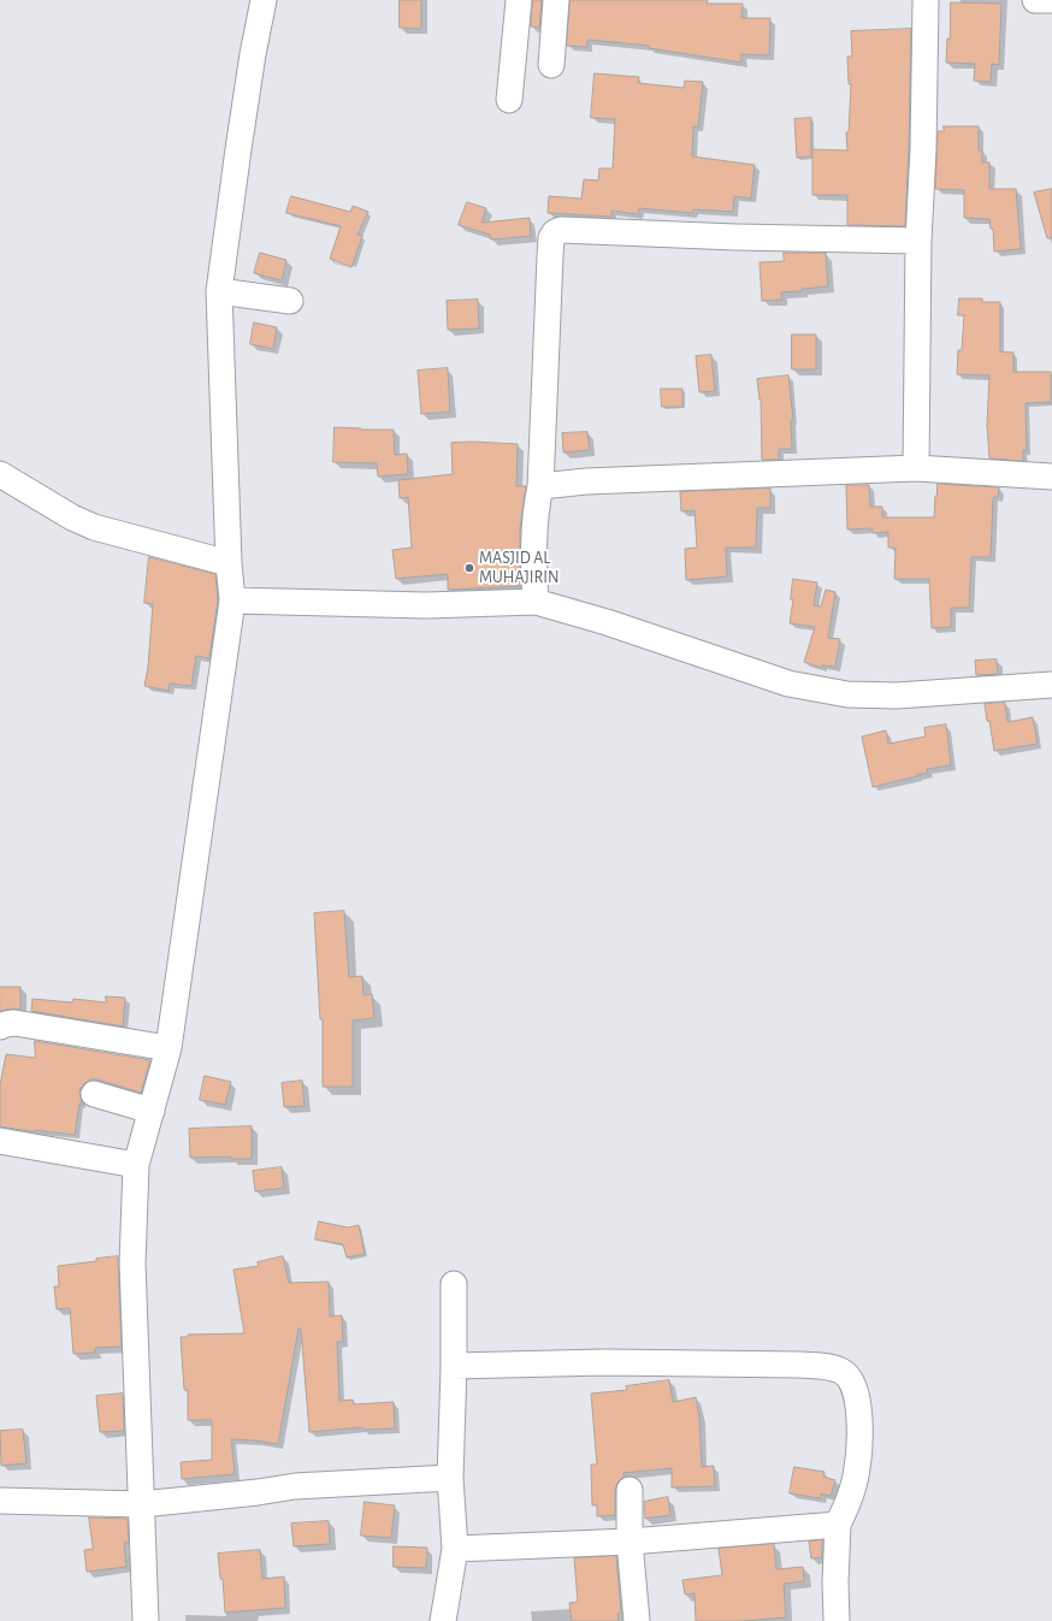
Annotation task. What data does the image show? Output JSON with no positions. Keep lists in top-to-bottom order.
{
  "places": ["MASJID AL MUHAJIRIN"]
}
